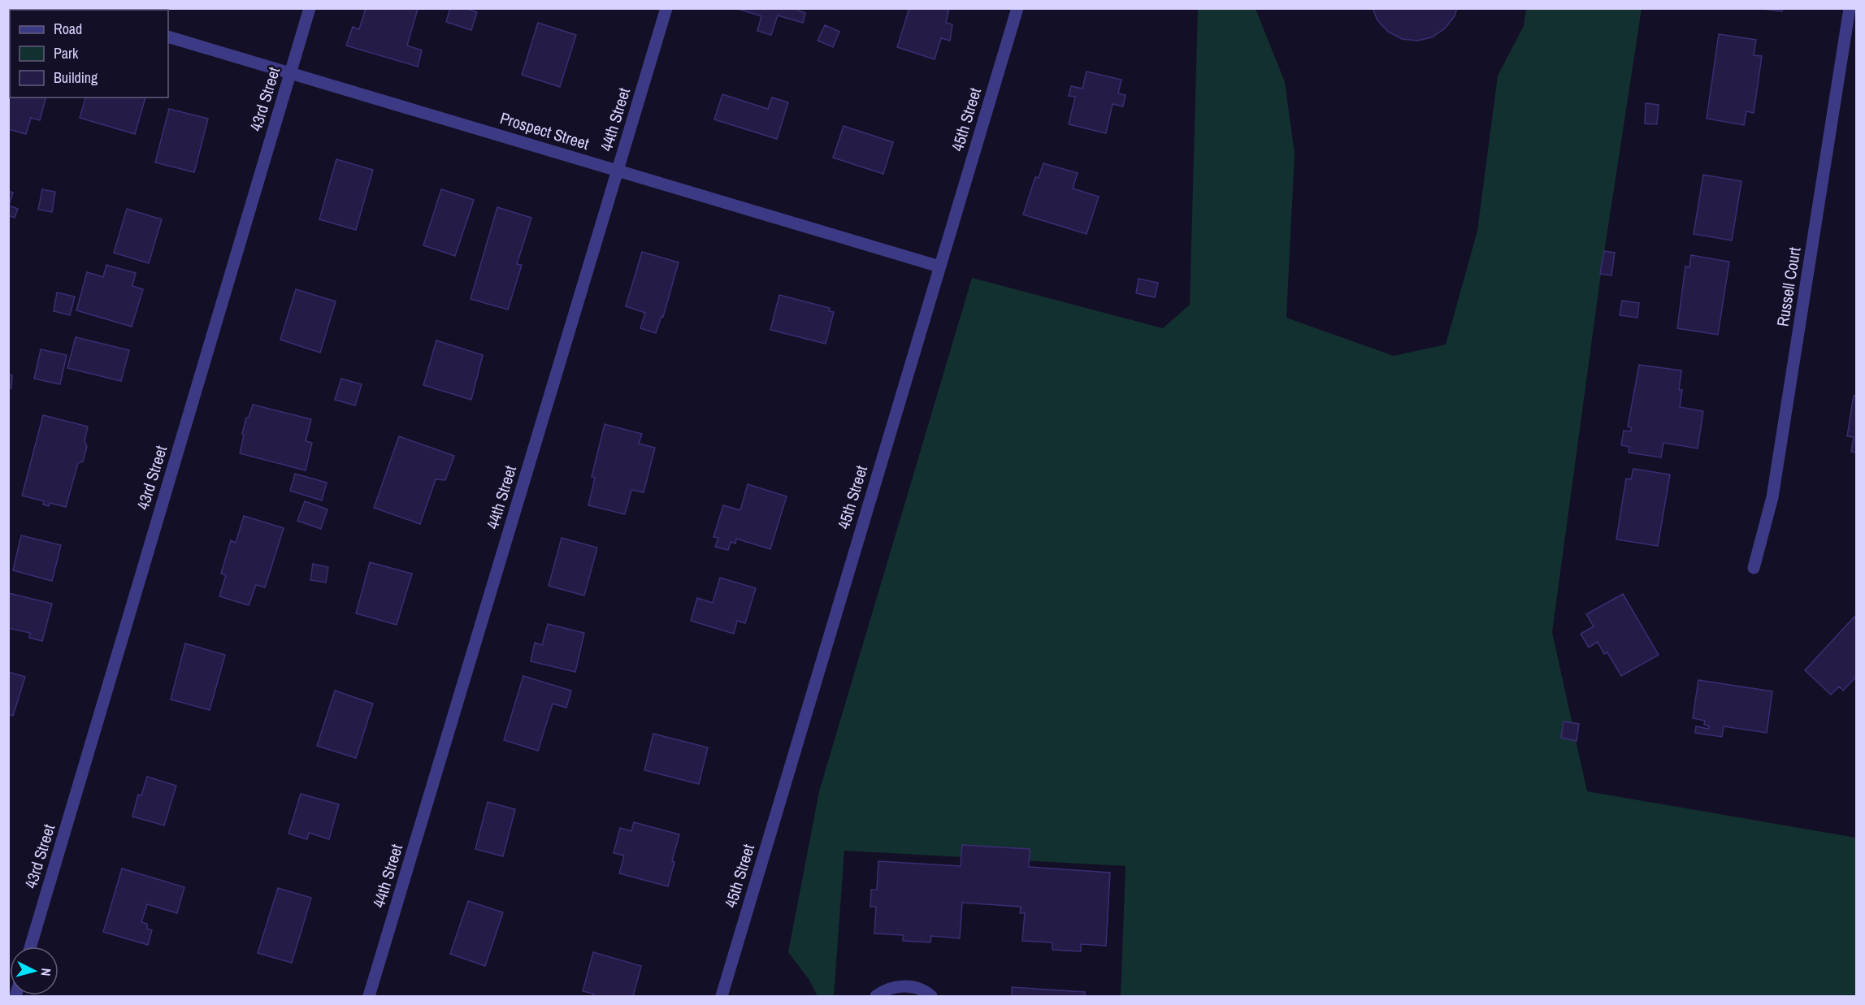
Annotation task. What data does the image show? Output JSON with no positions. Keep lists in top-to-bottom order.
{
  "streets": {
    "street": [
      "43rd Street",
      "44th Street",
      "45th Street",
      "Prospect Street",
      "Russell Court"
    ]
  },
  "crossings": [
    ["43rd Street", "Prospect Street"],
    ["44th Street", "Prospect Street"],
    ["45th Street", "Prospect Street"]
  ],
  "legend": ["Road", "Park", "Building"],
  "north": "right"
}
